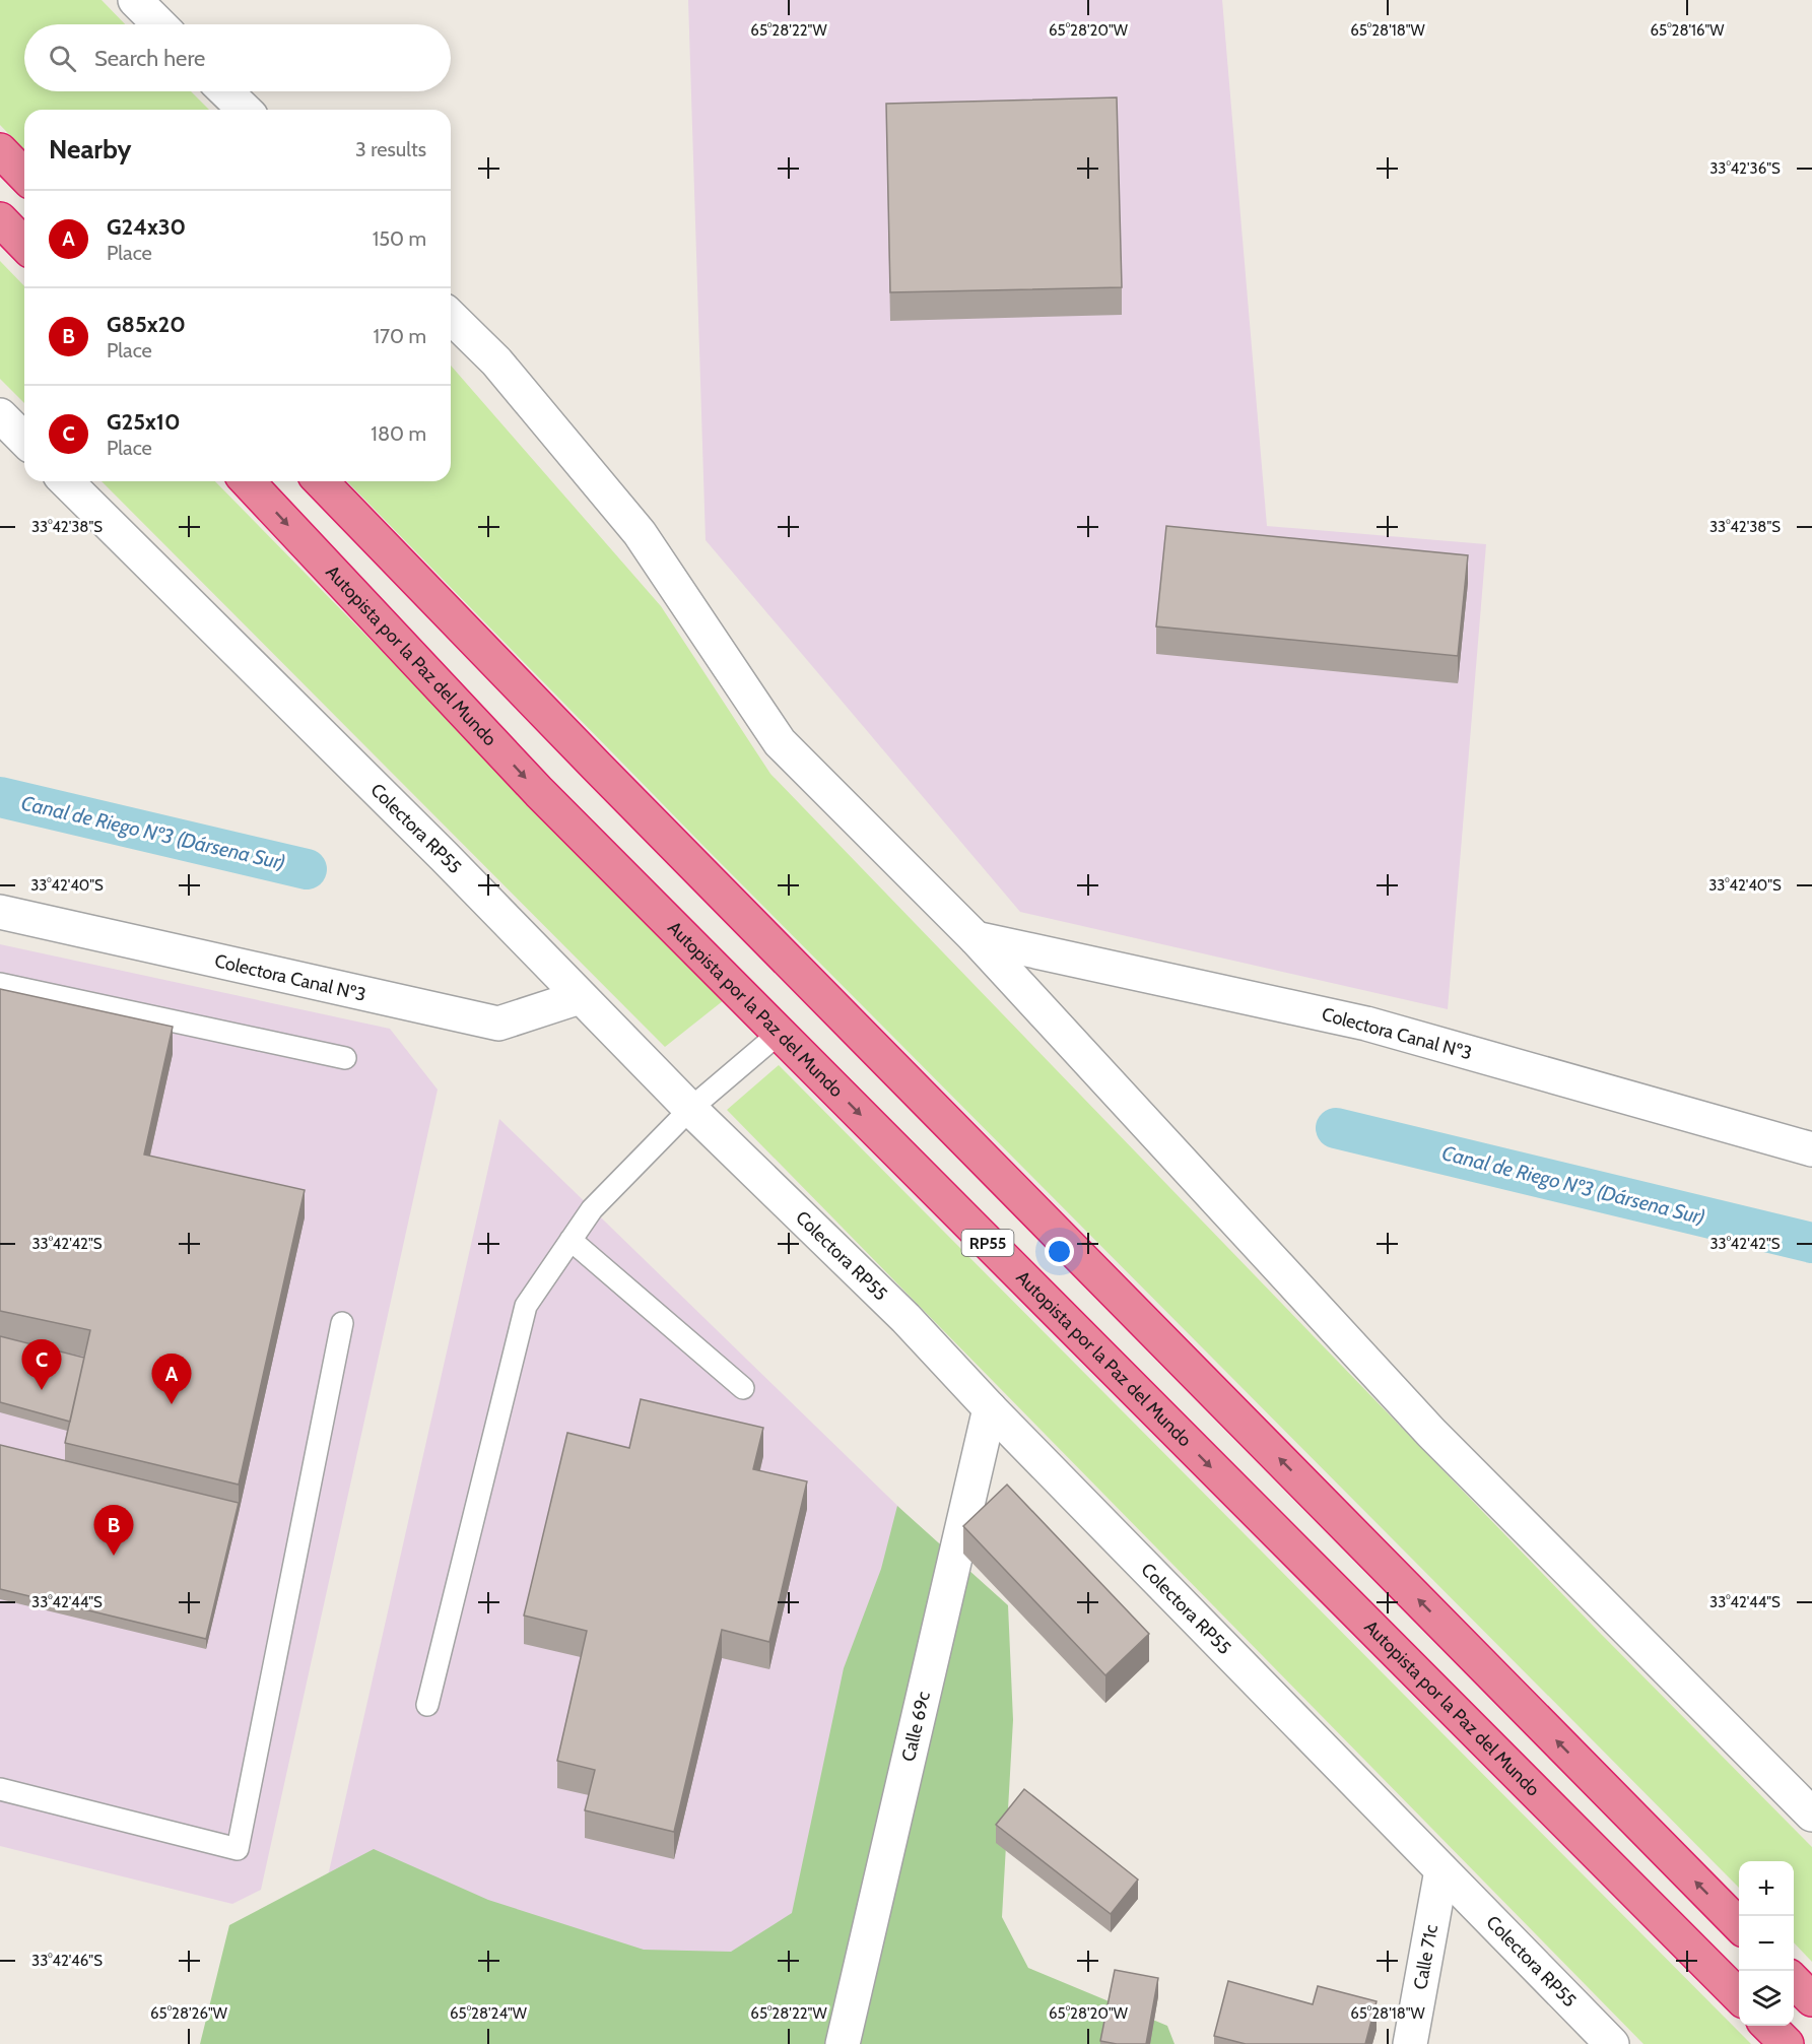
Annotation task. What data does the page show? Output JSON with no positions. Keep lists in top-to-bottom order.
{
  "streets": {
    "highway": ["Autopista por la Paz del Mundo", "RP55"],
    "street": [
      "Colectora RP55",
      "Colectora Canal Nº3",
      "Calle 69c",
      "Calle 71c"
    ]
  },
  "crossings": [
    ["Colectora RP55", "Colectora Canal Nº3"],
    ["Colectora RP55", "Calle 69c"],
    ["Colectora RP55", "Calle 71c"]
  ],
  "water": ["Canal de Riego Nº3 (Dársena Sur)"],
  "page": {
    "search": "Search here",
    "heading": ["Nearby", "3 results"],
    "list": [
      {
        "mark": "A",
        "name": "G24x30",
        "note": "Place",
        "value": "150 m"
      },
      {
        "mark": "B",
        "name": "G85x20",
        "note": "Place",
        "value": "170 m"
      },
      {
        "mark": "C",
        "name": "G25x10",
        "note": "Place",
        "value": "180 m"
      }
    ],
    "pins": ["C", "A", "B"],
    "map_buttons": ["+", "−"]
  },
  "coordinates": [
    "65°28'22\"W",
    "65°28'20\"W",
    "65°28'18\"W",
    "65°28'16\"W",
    "33°42'36\"S",
    "33°42'38\"S",
    "33°42'40\"S",
    "33°42'42\"S",
    "33°42'44\"S",
    "33°42'46\"S",
    "65°28'26\"W",
    "65°28'24\"W"
  ]
}
